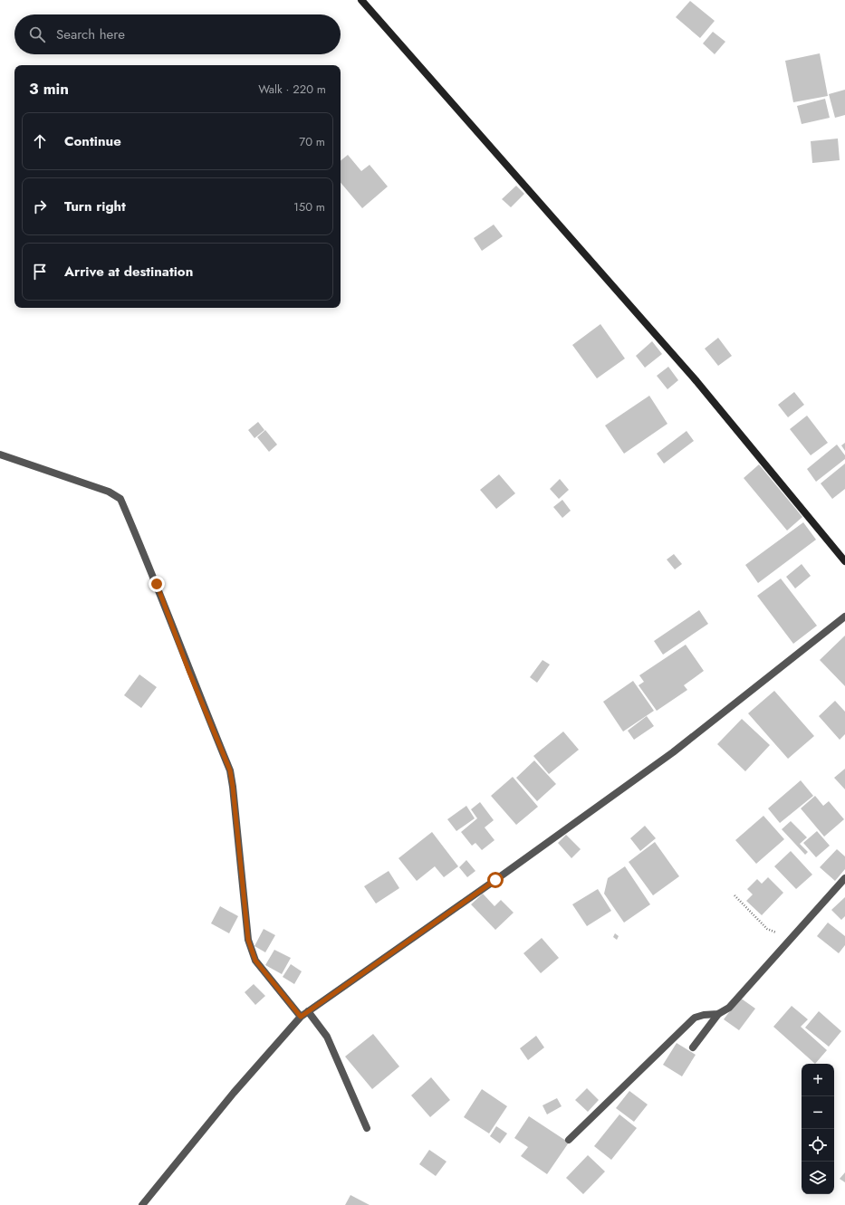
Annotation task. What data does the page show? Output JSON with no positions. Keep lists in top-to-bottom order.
{
  "page": {
    "search": "Search here",
    "heading": ["3 min", "Walk · 220 m"],
    "list": [
      ["Continue", "70 m"],
      ["Turn right", "150 m"],
      "Arrive at destination"
    ],
    "map_buttons": ["+", "−"]
  }
}
